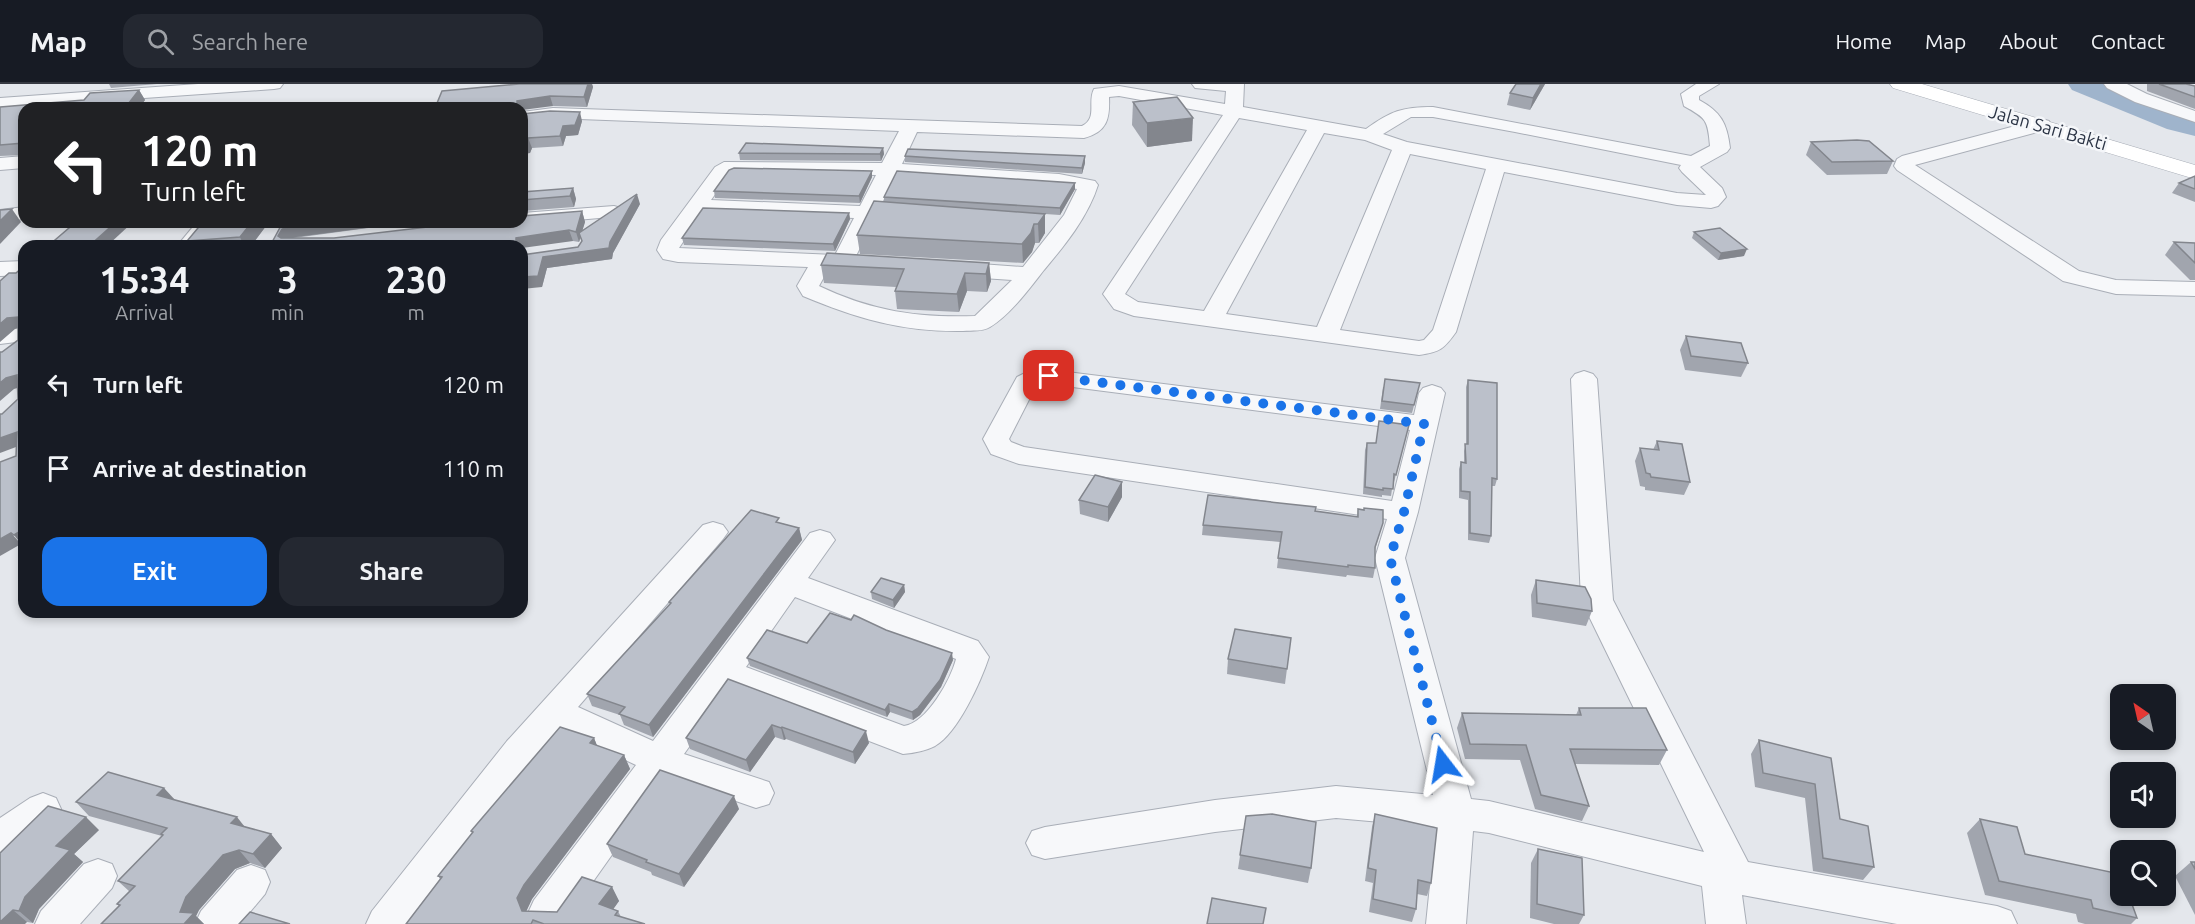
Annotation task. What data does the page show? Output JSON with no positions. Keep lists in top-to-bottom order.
{
  "streets": {
    "main road": ["Jalan Sari Bakti"]
  },
  "north": "top left",
  "page": {
    "header": "Map",
    "search": "Search here",
    "nav": [
      "Home",
      "Map",
      "About",
      "Contact"
    ],
    "turn": ["120 m", "Turn left"],
    "eta": [
      "15:34",
      "Arrival",
      "3",
      "min",
      "230",
      "m"
    ],
    "list": [
      {
        "name": "Turn left",
        "value": "120 m"
      },
      {
        "name": "Arrive at destination",
        "value": "110 m"
      }
    ],
    "buttons": ["Exit", "Share"]
  }
}
